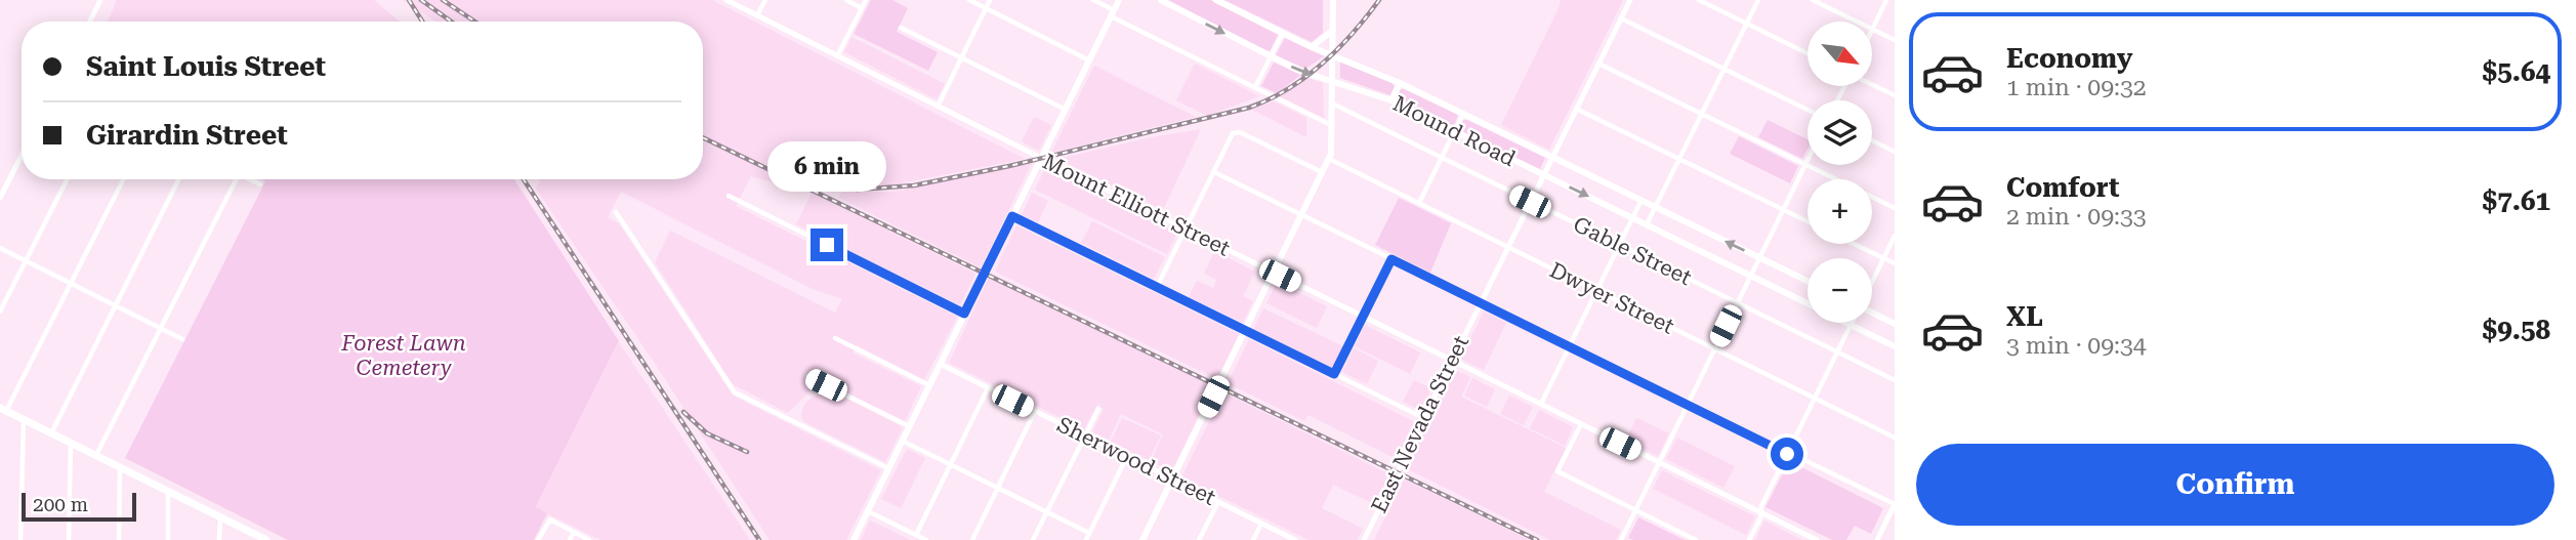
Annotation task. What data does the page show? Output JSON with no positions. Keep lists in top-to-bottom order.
{
  "streets": {
    "main road": ["Mound Road"],
    "street": [
      "Mount Elliott Street",
      "Gable Street",
      "Dwyer Street",
      "East Nevada Street",
      "Sherwood Street"
    ]
  },
  "crossings": [
    ["Mound Road", "East Nevada Street"],
    ["Mount Elliott Street", "East Nevada Street"],
    ["Gable Street", "East Nevada Street"],
    ["Dwyer Street", "East Nevada Street"]
  ],
  "parks": ["Forest Lawn Cemetery"],
  "scale_bar": "200 m",
  "north": "bottom right",
  "page": {
    "list": [
      {
        "name": "Economy",
        "note": "1 min · 09:32",
        "value": "$5.64"
      },
      {
        "name": "Comfort",
        "note": "2 min · 09:33",
        "value": "$7.61"
      },
      {
        "name": "XL",
        "note": "3 min · 09:34",
        "value": "$9.58"
      }
    ],
    "map_buttons": ["+", "−"],
    "banner": ["Saint Louis Street", "Girardin Street"],
    "bubble": "6 min",
    "buttons": "Confirm",
    "scale": "200 m"
  }
}
